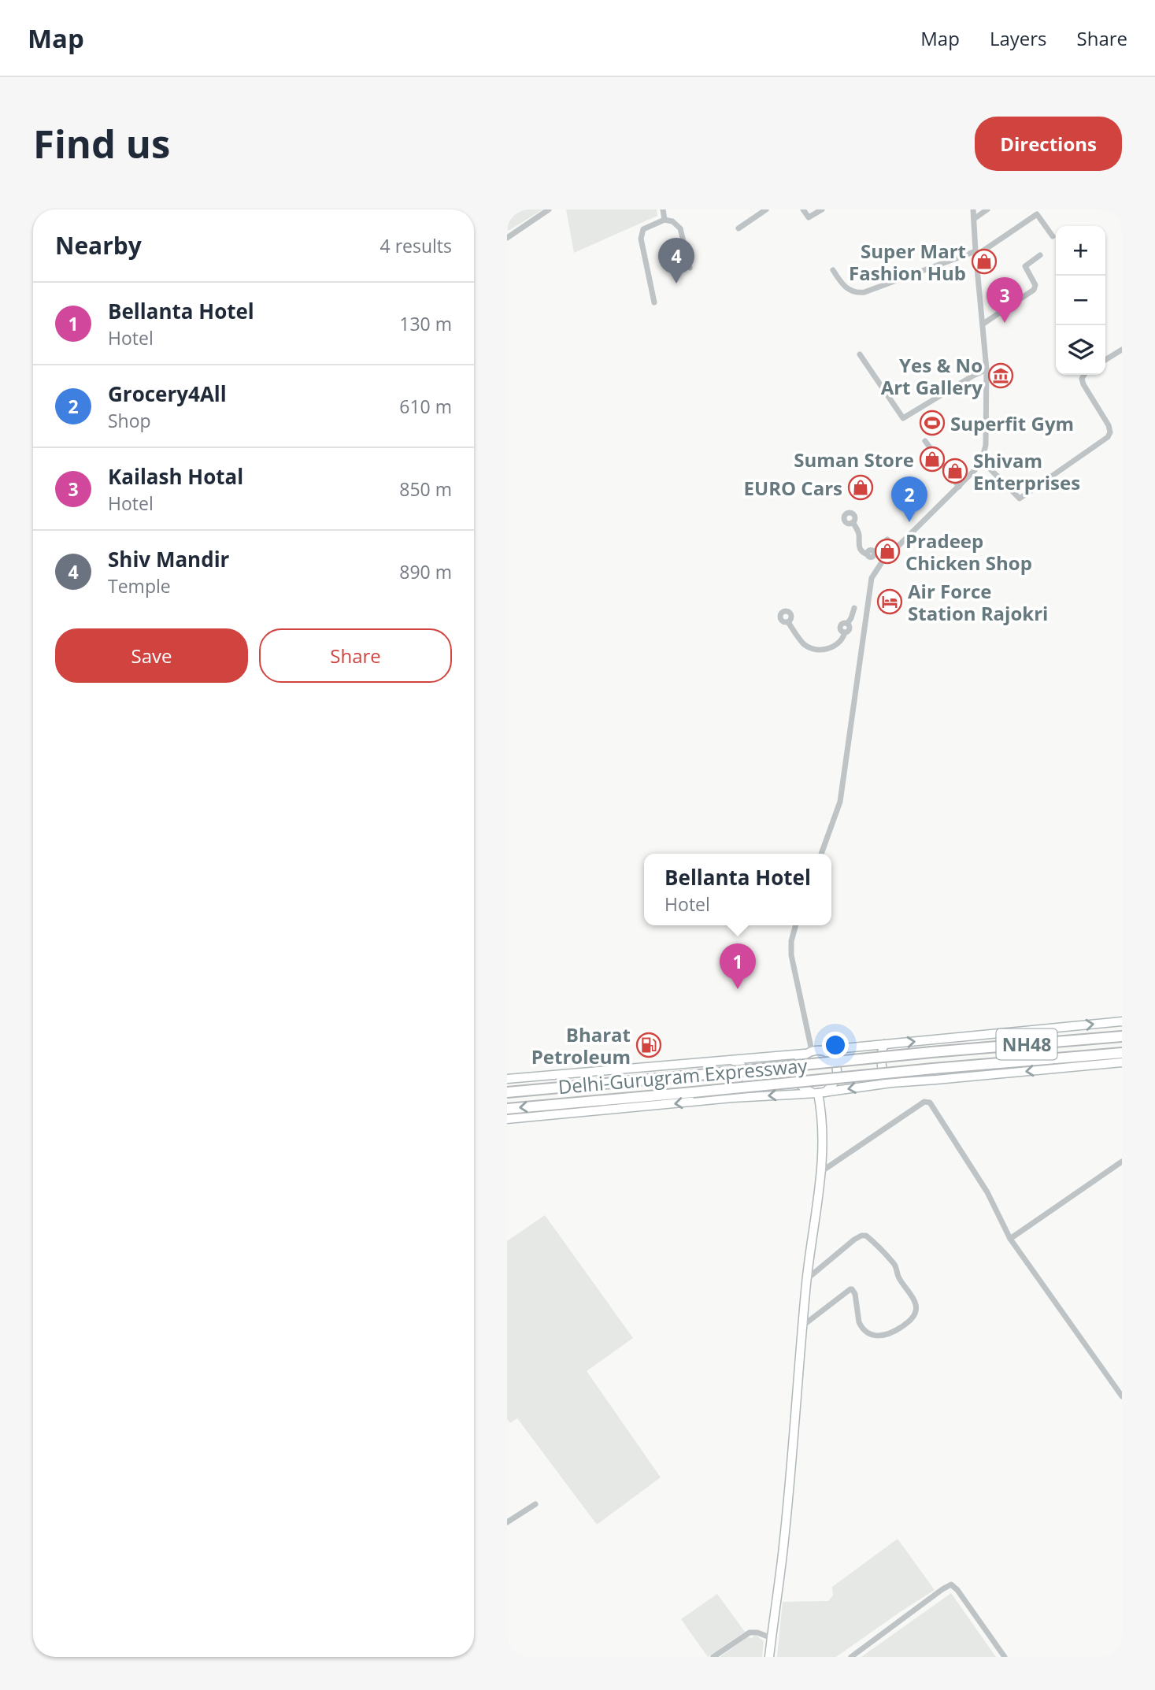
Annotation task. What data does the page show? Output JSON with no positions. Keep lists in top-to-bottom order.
{
  "streets": {
    "highway": ["NH48", "Delhi-Gurugram Expressway"]
  },
  "places": {
    "shop": [
      "Super Mart Fashion Hub",
      "Suman Store",
      "Shivam Enterprises",
      "EURO Cars",
      "Pradeep Chicken Shop"
    ],
    "museum": ["Yes & No Art Gallery"],
    "sports": ["Superfit Gym"],
    "hotel": ["Air Force Station Rajokri"],
    "fuel station": ["Bharat Petroleum"]
  },
  "page": {
    "header": "Map",
    "nav": ["Map", "Layers", "Share"],
    "buttons": [
      "Directions",
      ["Save", "Share"]
    ],
    "title": "Find us",
    "heading": ["Nearby", "4 results"],
    "map_buttons": ["+", "−"],
    "pins": [
      "4",
      "3",
      "2",
      "1"
    ],
    "list": [
      {
        "mark": "1",
        "name": "Bellanta Hotel",
        "note": "Hotel",
        "value": "130 m"
      },
      {
        "mark": "2",
        "name": "Grocery4All",
        "note": "Shop",
        "value": "610 m"
      },
      {
        "mark": "3",
        "name": "Kailash Hotal",
        "note": "Hotel",
        "value": "850 m"
      },
      {
        "mark": "4",
        "name": "Shiv Mandir",
        "note": "Temple",
        "value": "890 m"
      }
    ],
    "popup": ["Bellanta Hotel", "Hotel"]
  }
}
